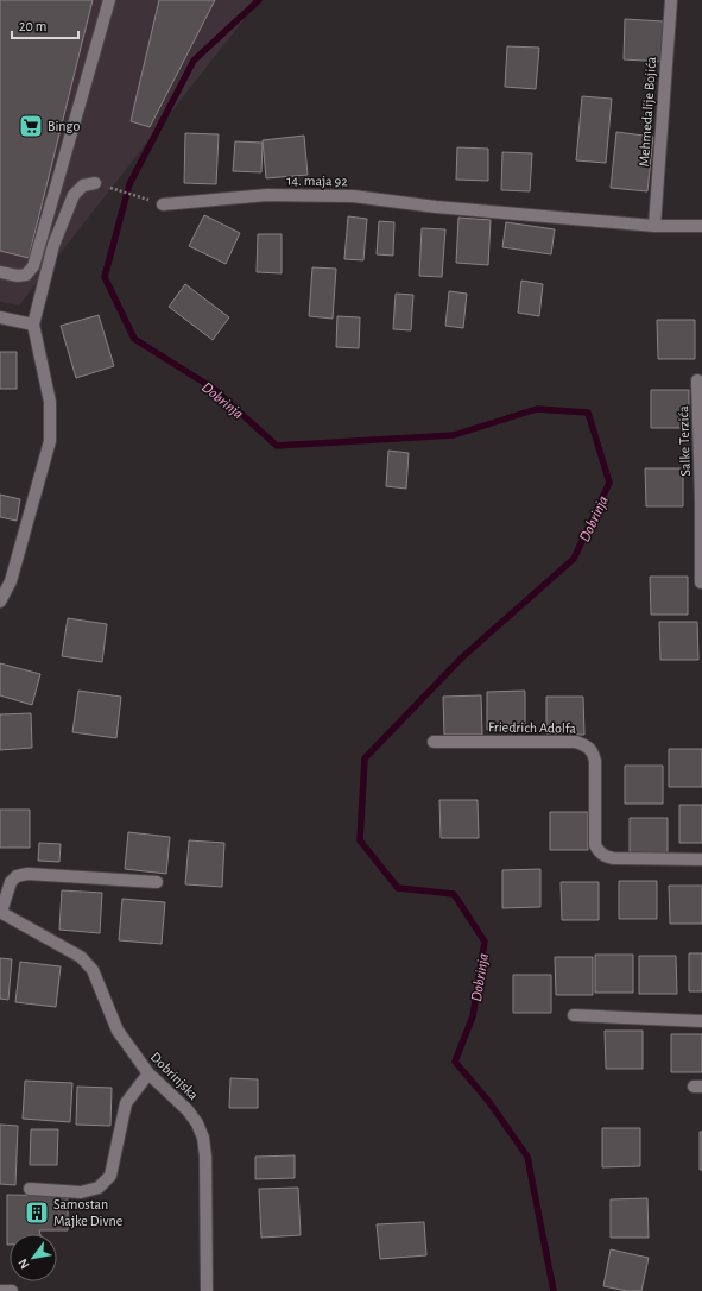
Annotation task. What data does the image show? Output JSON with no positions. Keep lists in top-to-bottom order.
{
  "streets": {
    "street": [
      "Mehmedalije Bojića",
      "14. maja 92",
      "Salke Terzića",
      "Friedrich Adolfa",
      "Dobrinjska"
    ]
  },
  "crossings": [
    ["Mehmedalije Bojića", "14. maja 92"]
  ],
  "water": ["Dobrinja"],
  "places": {
    "supermarket": ["Bingo"],
    "building": ["Samostan Majke Divne"]
  },
  "scale_bar": "20 m",
  "north": "bottom left"
}
